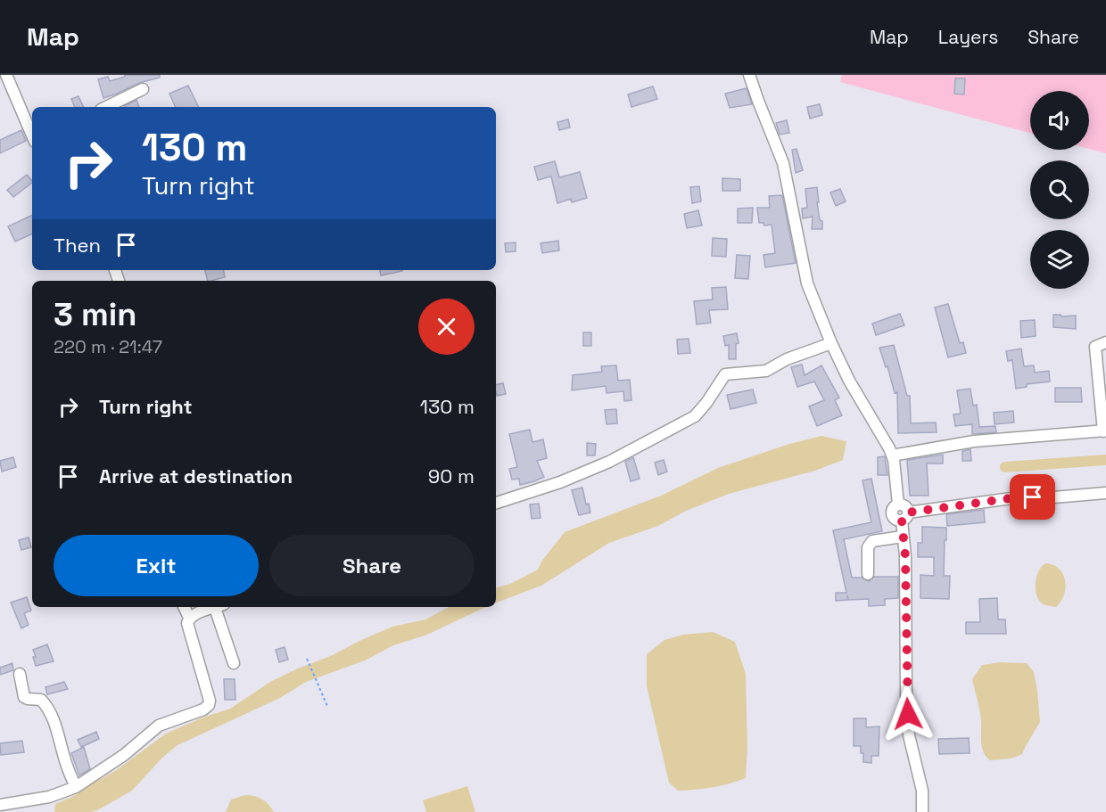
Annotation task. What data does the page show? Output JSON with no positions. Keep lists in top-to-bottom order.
{
  "page": {
    "header": "Map",
    "nav": ["Map", "Layers", "Share"],
    "turn": ["130 m", "Turn right"],
    "then": "Then",
    "heading": ["3 min", "220 m · 21:47"],
    "list": [
      {
        "name": "Turn right",
        "value": "130 m"
      },
      {
        "name": "Arrive at destination",
        "value": "90 m"
      }
    ],
    "buttons": ["Exit", "Share"]
  }
}
